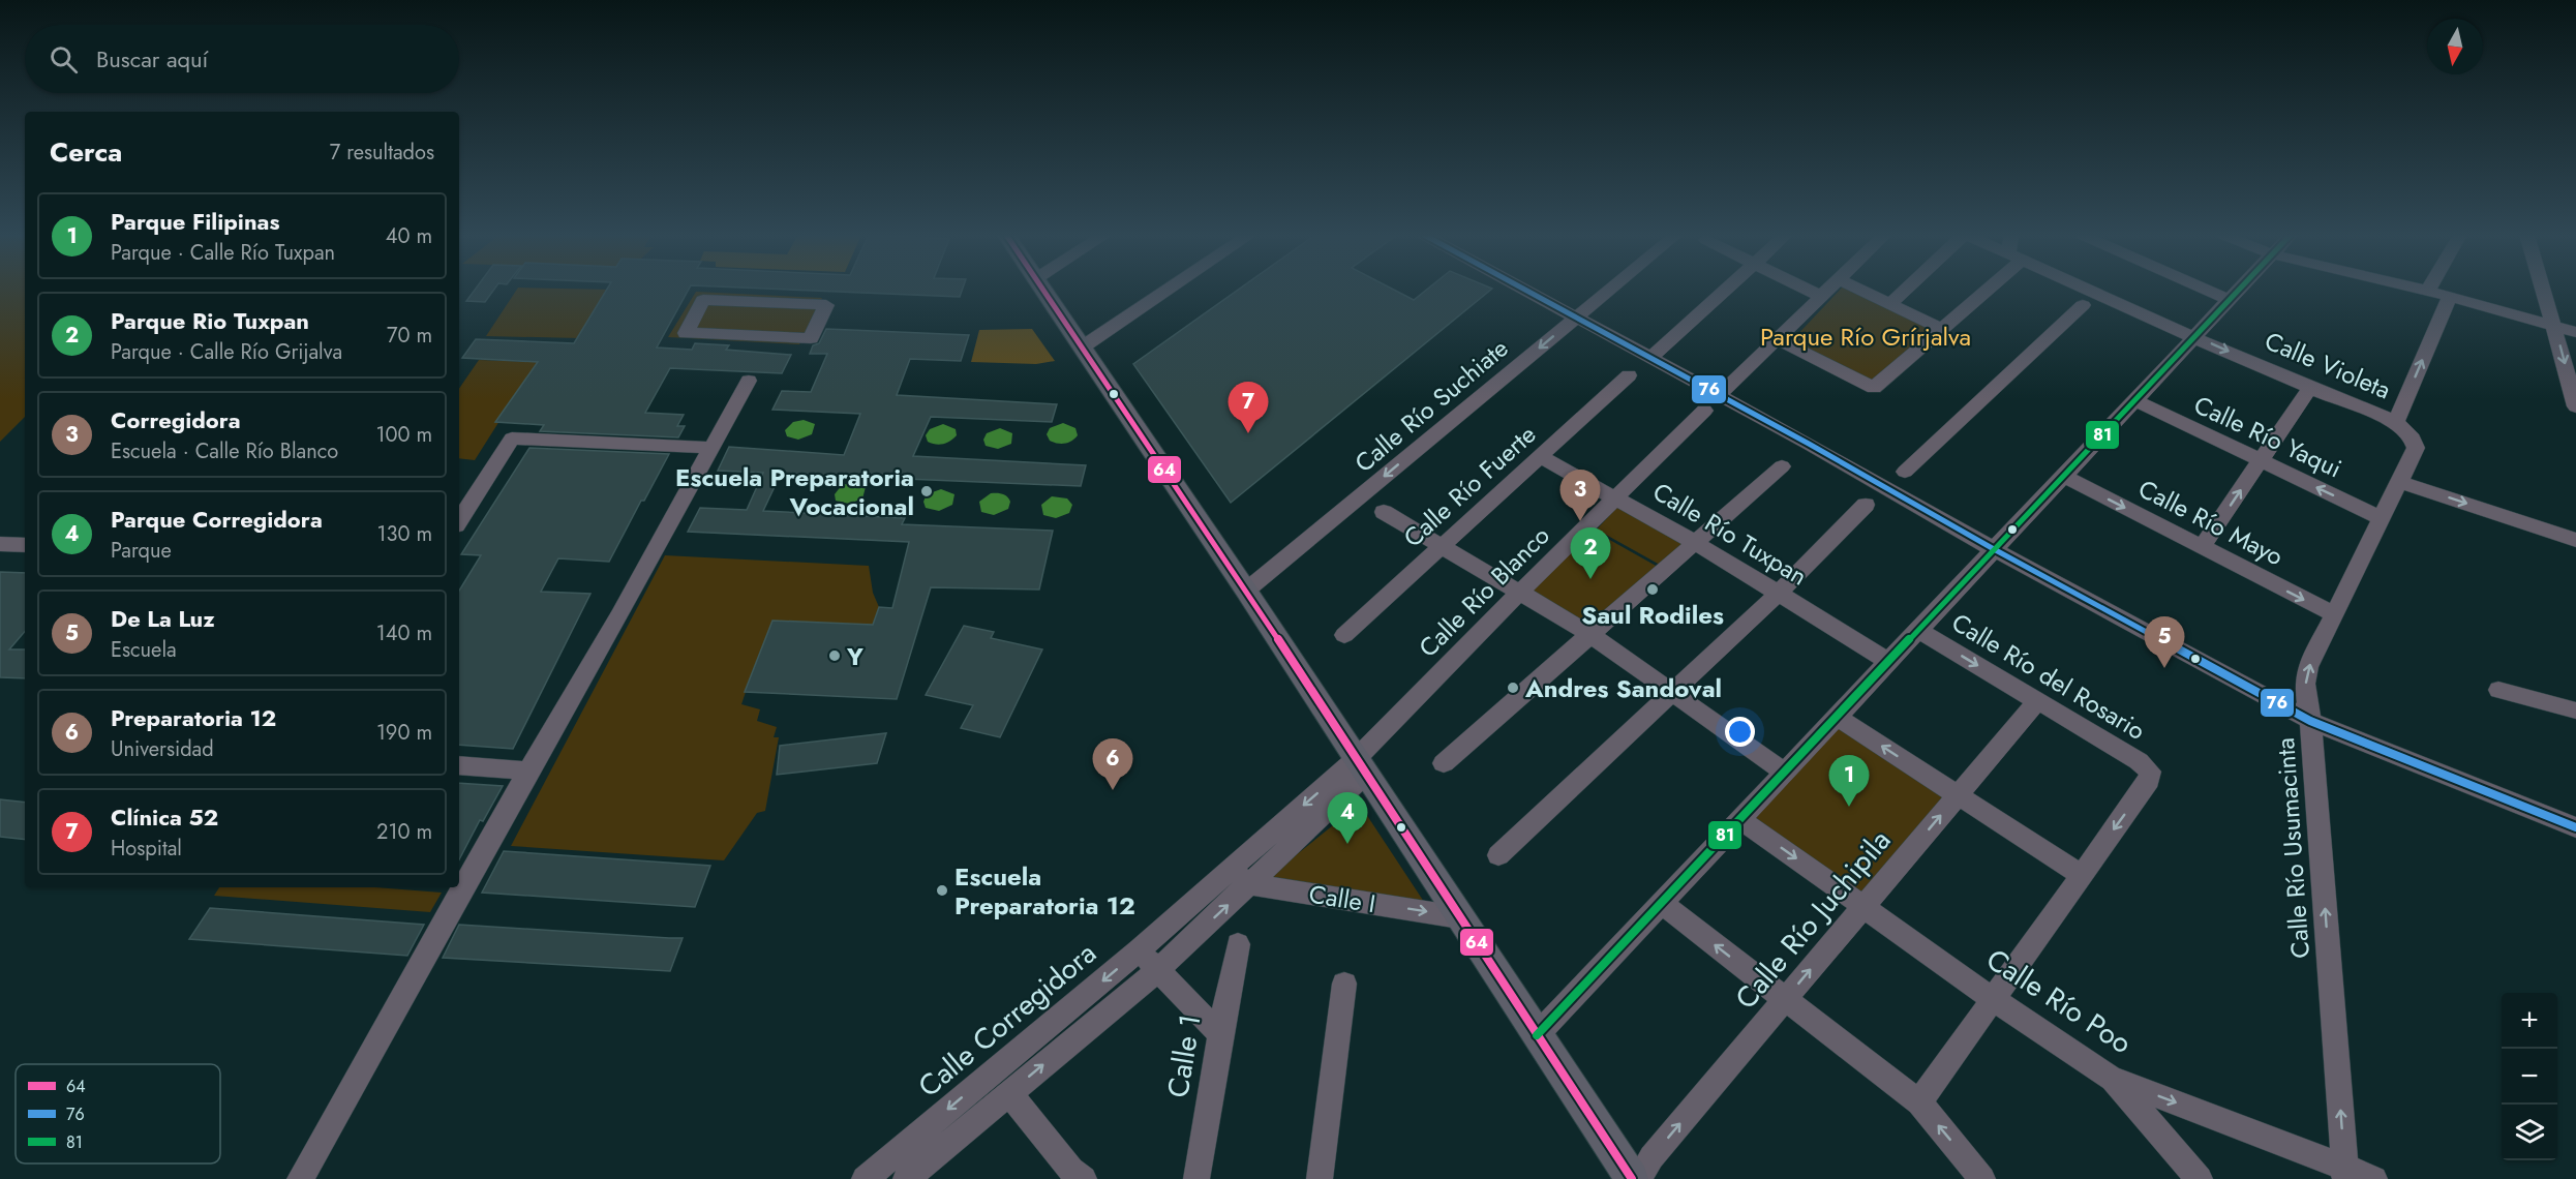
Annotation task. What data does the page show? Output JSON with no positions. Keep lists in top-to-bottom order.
{
  "streets": {
    "street": [
      "Calle Violeta",
      "Calle Río Suchiate",
      "Calle Río Yaqui",
      "Calle Río Fuerte",
      "Calle Río Mayo",
      "Calle Río Tuxpan",
      "Calle Río Blanco",
      "Calle Río del Rosario",
      "Calle Río Usumacinta",
      "Calle I",
      "Calle Río Juchipila",
      "Calle Río Poo",
      "Calle Corregidora",
      "Calle 1"
    ]
  },
  "crossings": [
    ["Calle Violeta", "Calle Río Usumacinta"],
    ["Calle Río Yaqui", "Calle Río Usumacinta"],
    ["Calle Río Fuerte", "Calle Río Tuxpan"],
    ["Calle Río Mayo", "Calle Río Usumacinta"],
    ["Calle Río Tuxpan", "Calle Río Blanco"],
    ["Calle Río Blanco", "Calle Corregidora"],
    ["Calle Río del Rosario", "Calle Río Juchipila"],
    ["Calle Río Usumacinta", "Calle Río Poo"],
    ["Calle I", "Calle Corregidora"],
    ["Calle Río Juchipila", "Calle Río Poo"]
  ],
  "one_way": [
    "Calle Violeta",
    "Calle Río Suchiate",
    "Calle Río Yaqui",
    "Calle Río Usumacinta",
    "Calle I"
  ],
  "parks": ["Parque Río Grírjalva"],
  "places": [
    "Escuela Preparatoria Vocacional",
    "Saul Rodiles",
    "Y",
    "Andres Sandoval",
    "Escuela Preparatoria 12"
  ],
  "lines": ["transit line 64", "transit line 76", "transit line 81"],
  "legend": ["64", "76", "81"],
  "north": "bottom",
  "page": {
    "search": "Buscar aquí",
    "heading": ["Cerca", "7 resultados"],
    "list": [
      {
        "mark": "1",
        "name": "Parque Filipinas",
        "note": "Parque · Calle Río Tuxpan",
        "value": "40 m"
      },
      {
        "mark": "2",
        "name": "Parque Rio Tuxpan",
        "note": "Parque · Calle Río Grijalva",
        "value": "70 m"
      },
      {
        "mark": "3",
        "name": "Corregidora",
        "note": "Escuela · Calle Río Blanco",
        "value": "100 m"
      },
      {
        "mark": "4",
        "name": "Parque Corregidora",
        "note": "Parque",
        "value": "130 m"
      },
      {
        "mark": "5",
        "name": "De La Luz",
        "note": "Escuela",
        "value": "140 m"
      },
      {
        "mark": "6",
        "name": "Preparatoria 12",
        "note": "Universidad",
        "value": "190 m"
      },
      {
        "mark": "7",
        "name": "Clínica 52",
        "note": "Hospital",
        "value": "210 m"
      }
    ],
    "pins": [
      "7",
      "3",
      "2",
      "5",
      "6",
      "1",
      "4"
    ],
    "map_buttons": ["+", "−"]
  }
}
